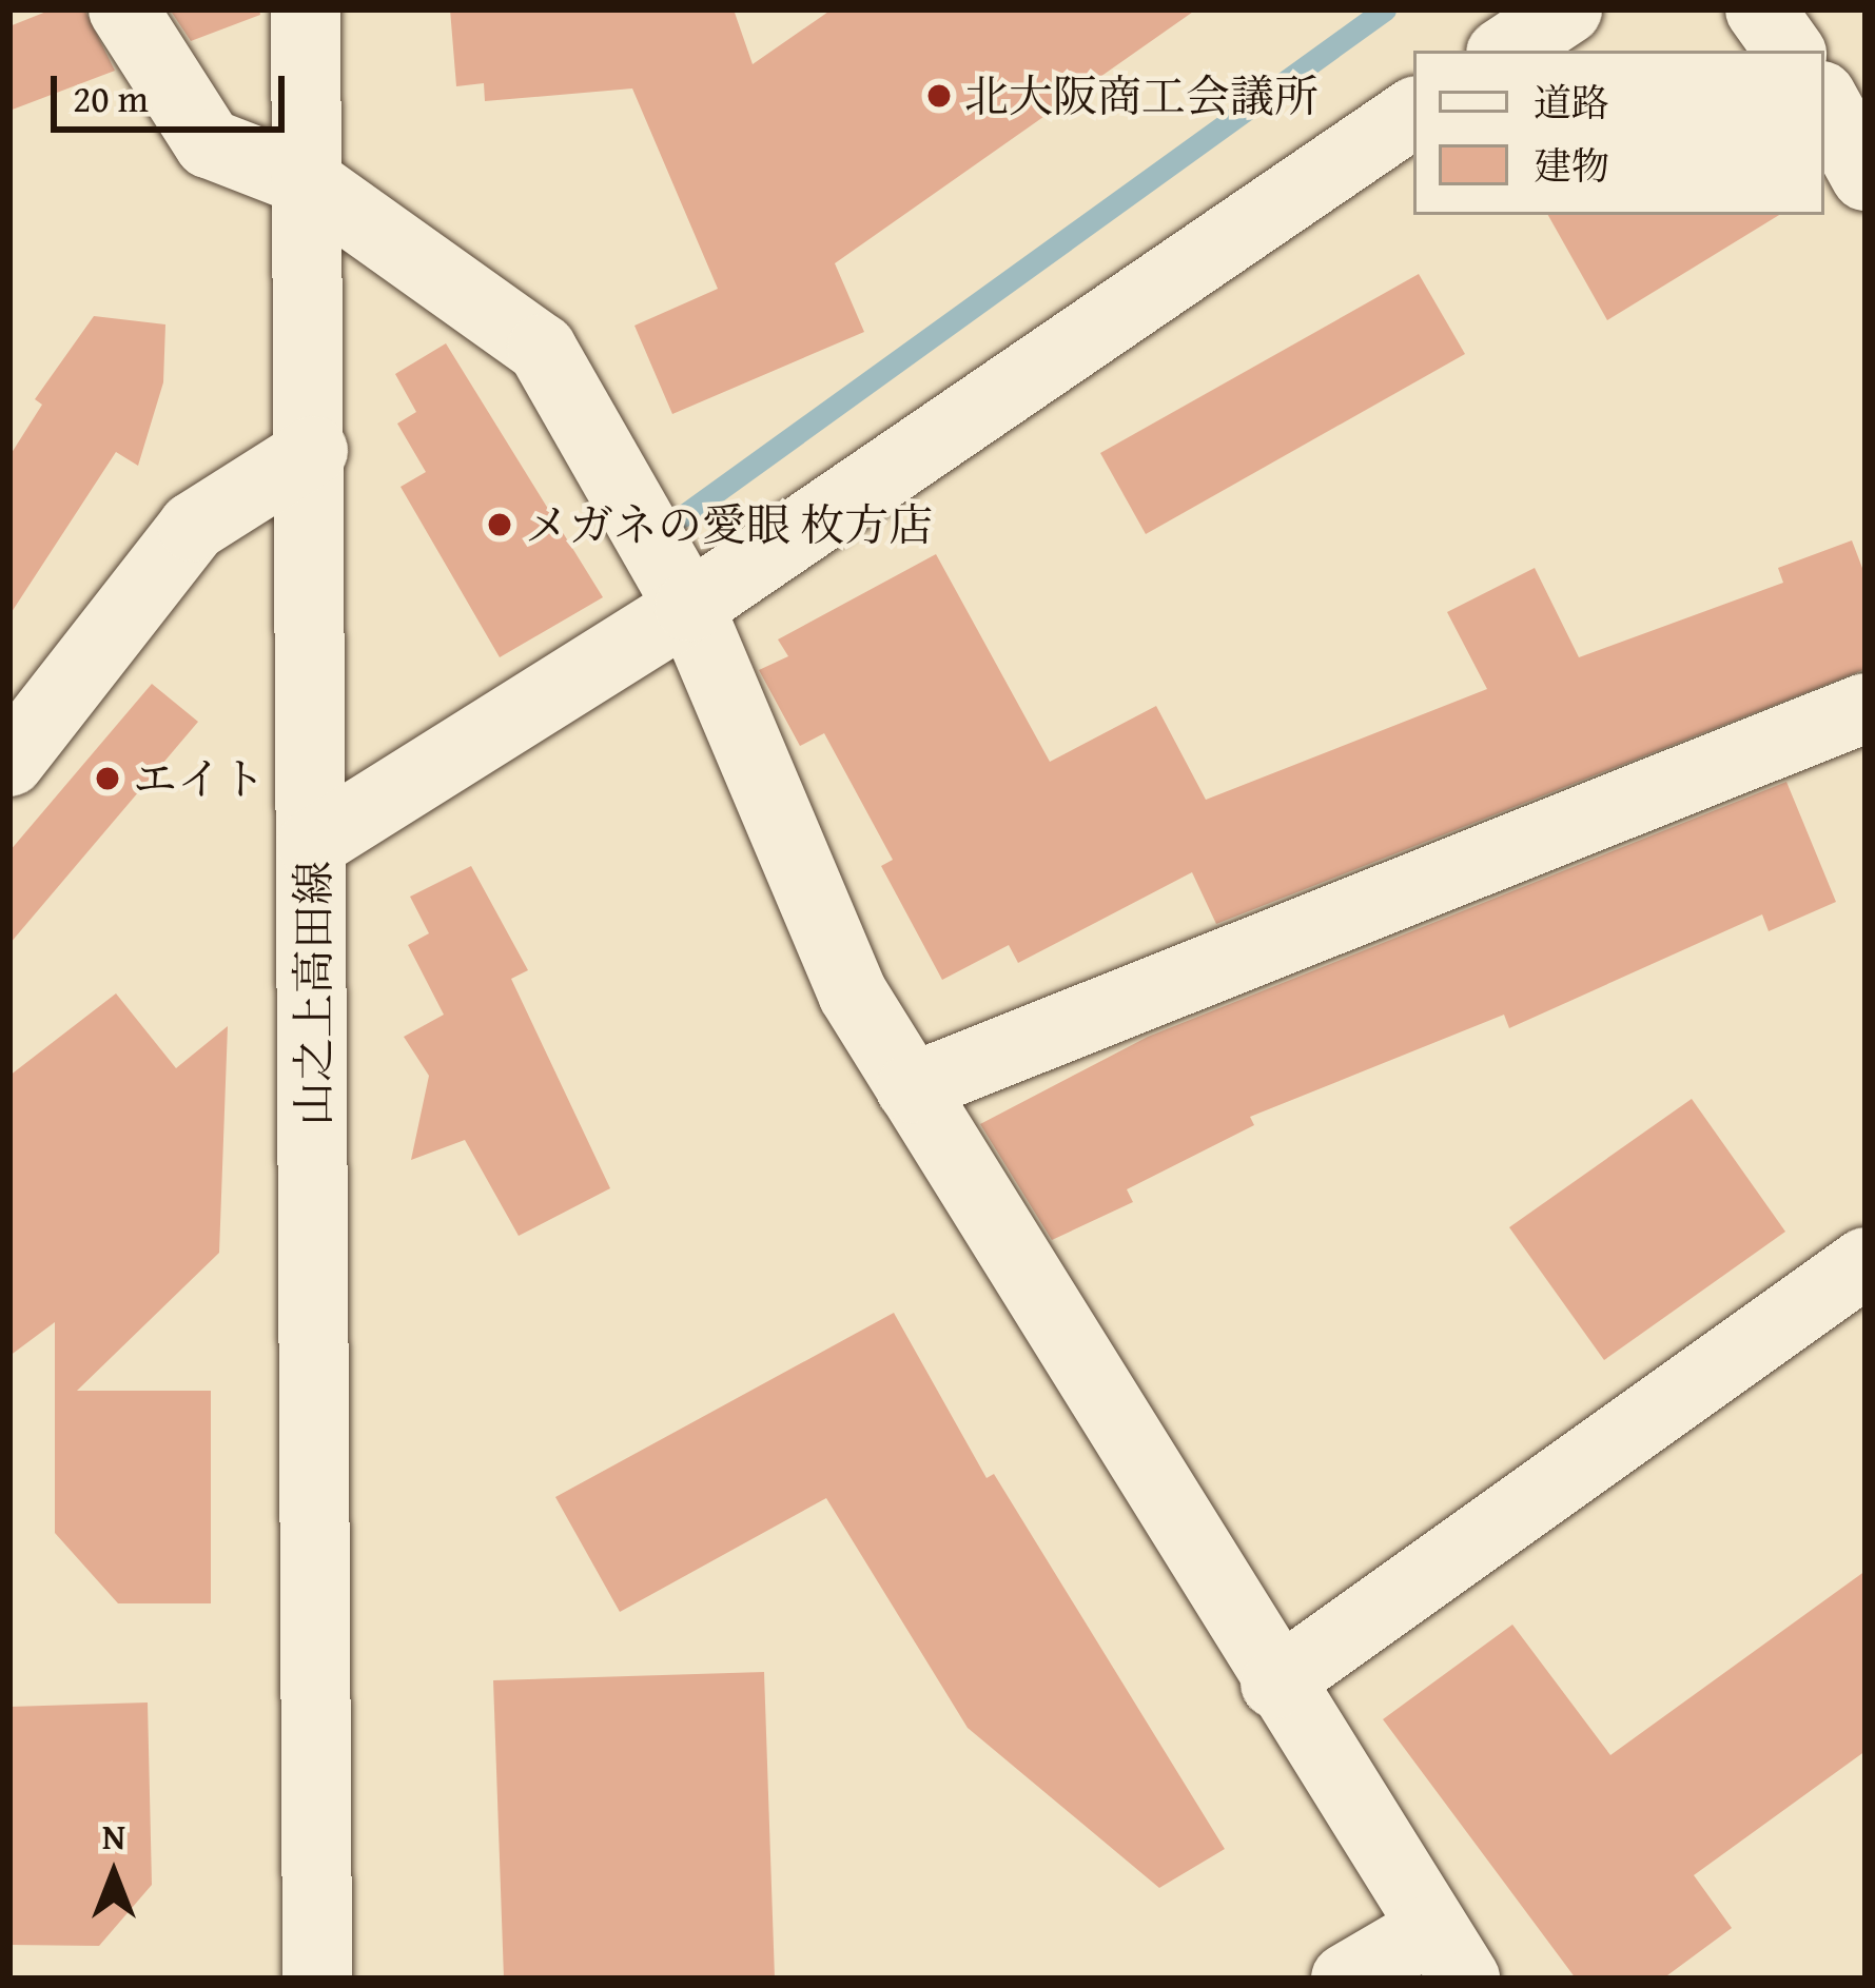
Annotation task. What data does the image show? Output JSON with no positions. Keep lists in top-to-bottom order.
{
  "streets": {
    "street": ["山之上高田線"]
  },
  "places": ["北大阪商工会議所", "メガネの愛眼 枚方店", "エイト"],
  "legend": ["道路", "建物"],
  "scale_bar": "20 m",
  "north": "top"
}
